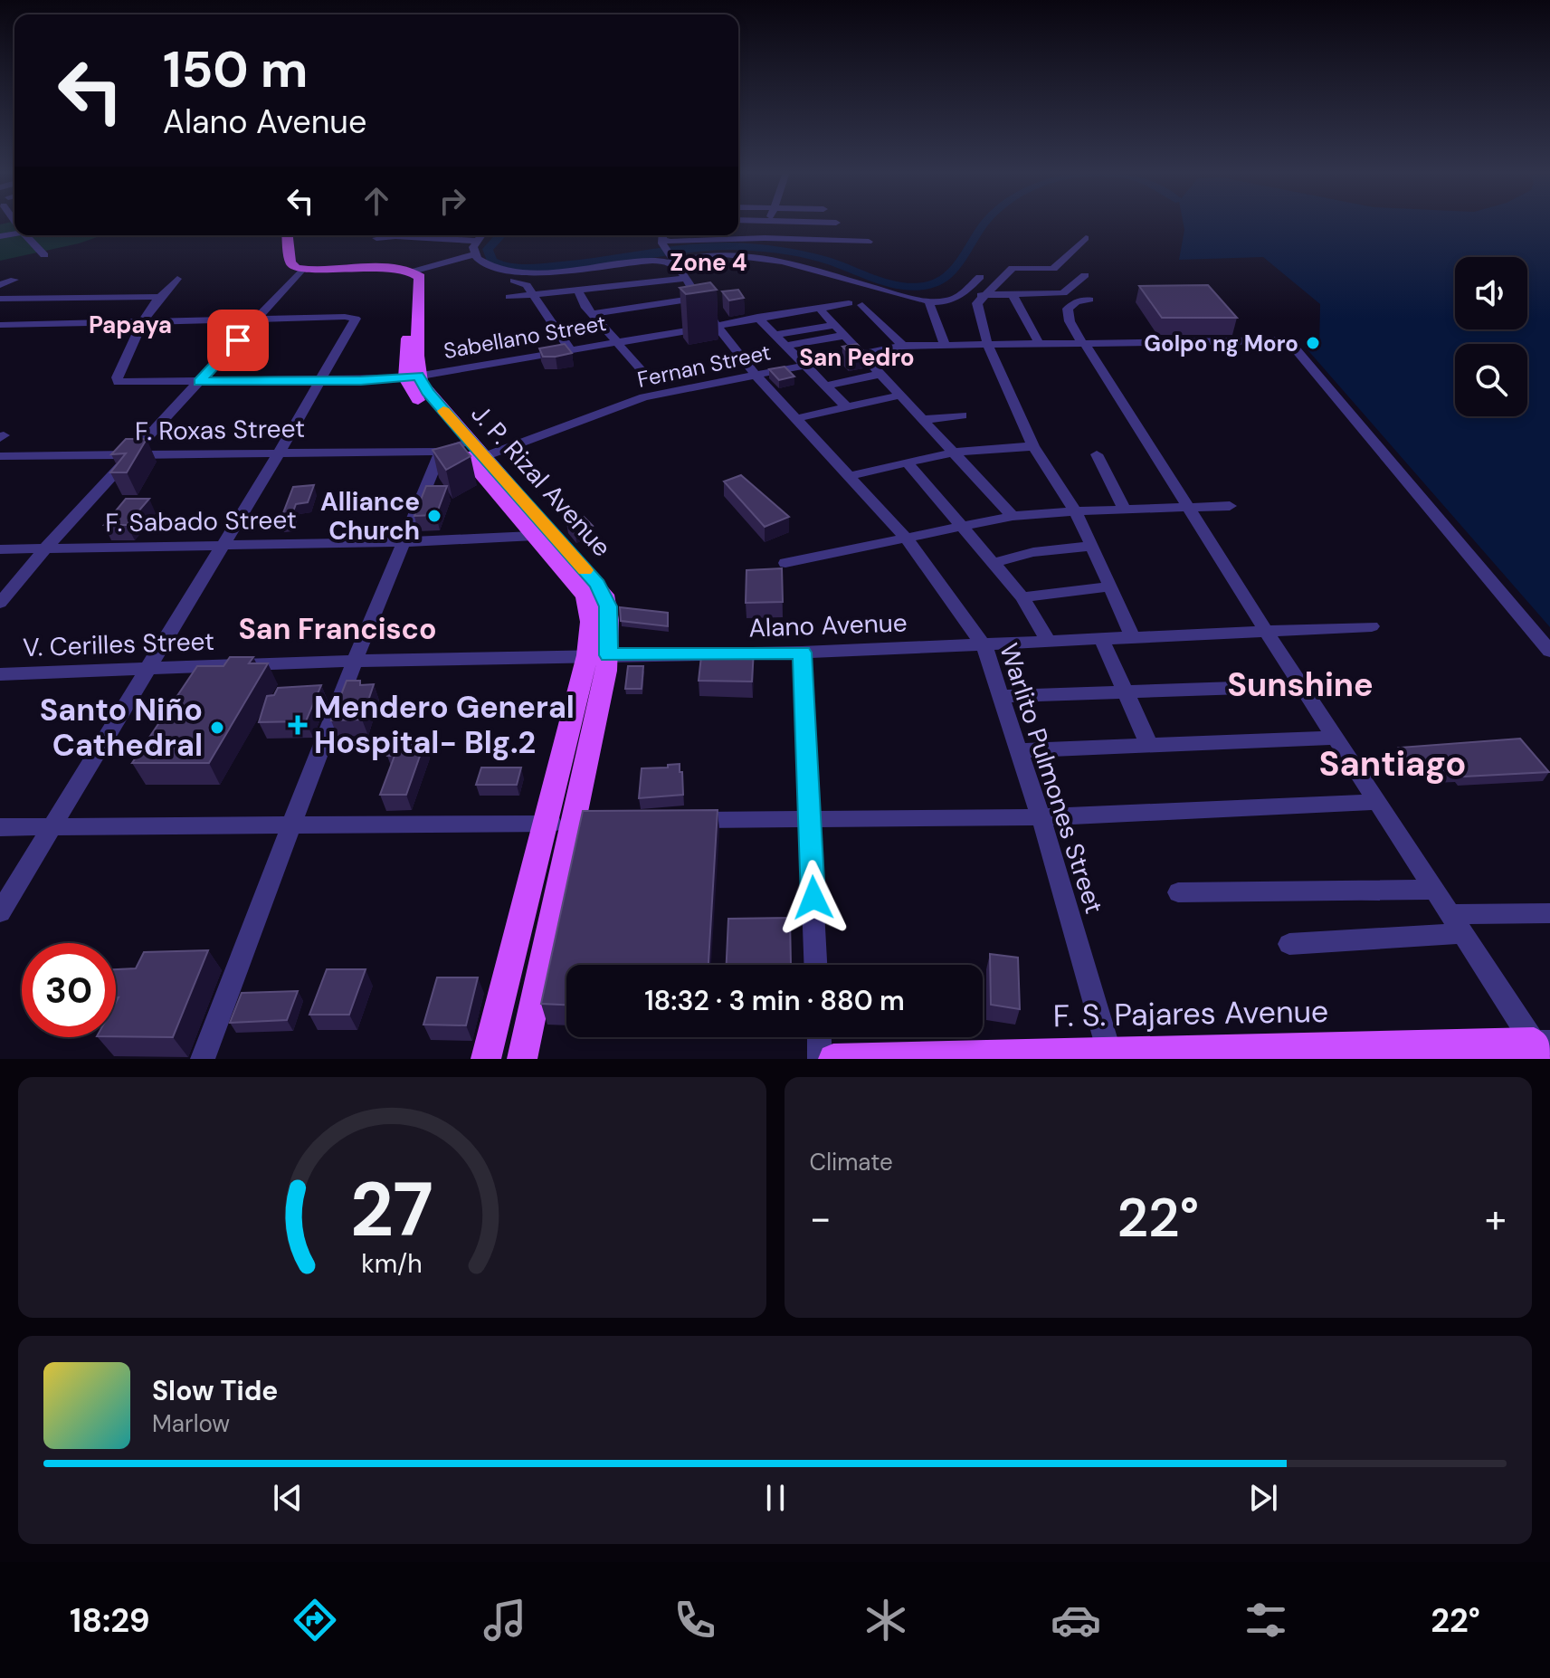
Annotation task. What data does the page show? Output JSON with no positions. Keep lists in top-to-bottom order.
{
  "streets": {
    "main road": ["J. P. Rizal Avenue", "F. S. Pajares Avenue"],
    "street": [
      "Sabellano Street",
      "Fernan Street",
      "F. Roxas Street",
      "F. Sabado Street",
      "Alano Avenue",
      "V. Cerilles Street",
      "Warlito Pulmones Street"
    ]
  },
  "crossings": [
    ["Sabellano Street", "J. P. Rizal Avenue"],
    ["Sabellano Street", "Warlito Pulmones Street"],
    ["Fernan Street", "F. Roxas Street"],
    ["Fernan Street", "J. P. Rizal Avenue"],
    ["Fernan Street", "Warlito Pulmones Street"],
    ["F. Roxas Street", "J. P. Rizal Avenue"],
    ["J. P. Rizal Avenue", "F. Sabado Street"],
    ["J. P. Rizal Avenue", "Alano Avenue"],
    ["J. P. Rizal Avenue", "V. Cerilles Street"],
    ["Alano Avenue", "V. Cerilles Street"],
    ["Alano Avenue", "Warlito Pulmones Street"],
    ["Warlito Pulmones Street", "F. S. Pajares Avenue"]
  ],
  "districts": [
    "Zone 4",
    "Papaya",
    "San Pedro",
    "San Francisco",
    "Sunshine",
    "Santiago"
  ],
  "places": {
    "other": ["Golpo ng Moro", "Alliance Church", "Santo Niño Cathedral"],
    "health": ["Mendero General Hospital- Blg.2"]
  },
  "page": {
    "turn": ["150 m", "Alano Avenue"],
    "limit": "30",
    "trip": "18:32 · 3 min · 880 m",
    "tile": "Climate",
    "heat": ["−", "22°", "+"],
    "song": ["Slow Tide", "Marlow"],
    "tabs": ["18:29", "22°"],
    "gauge": ["27", "km/h"]
  }
}
